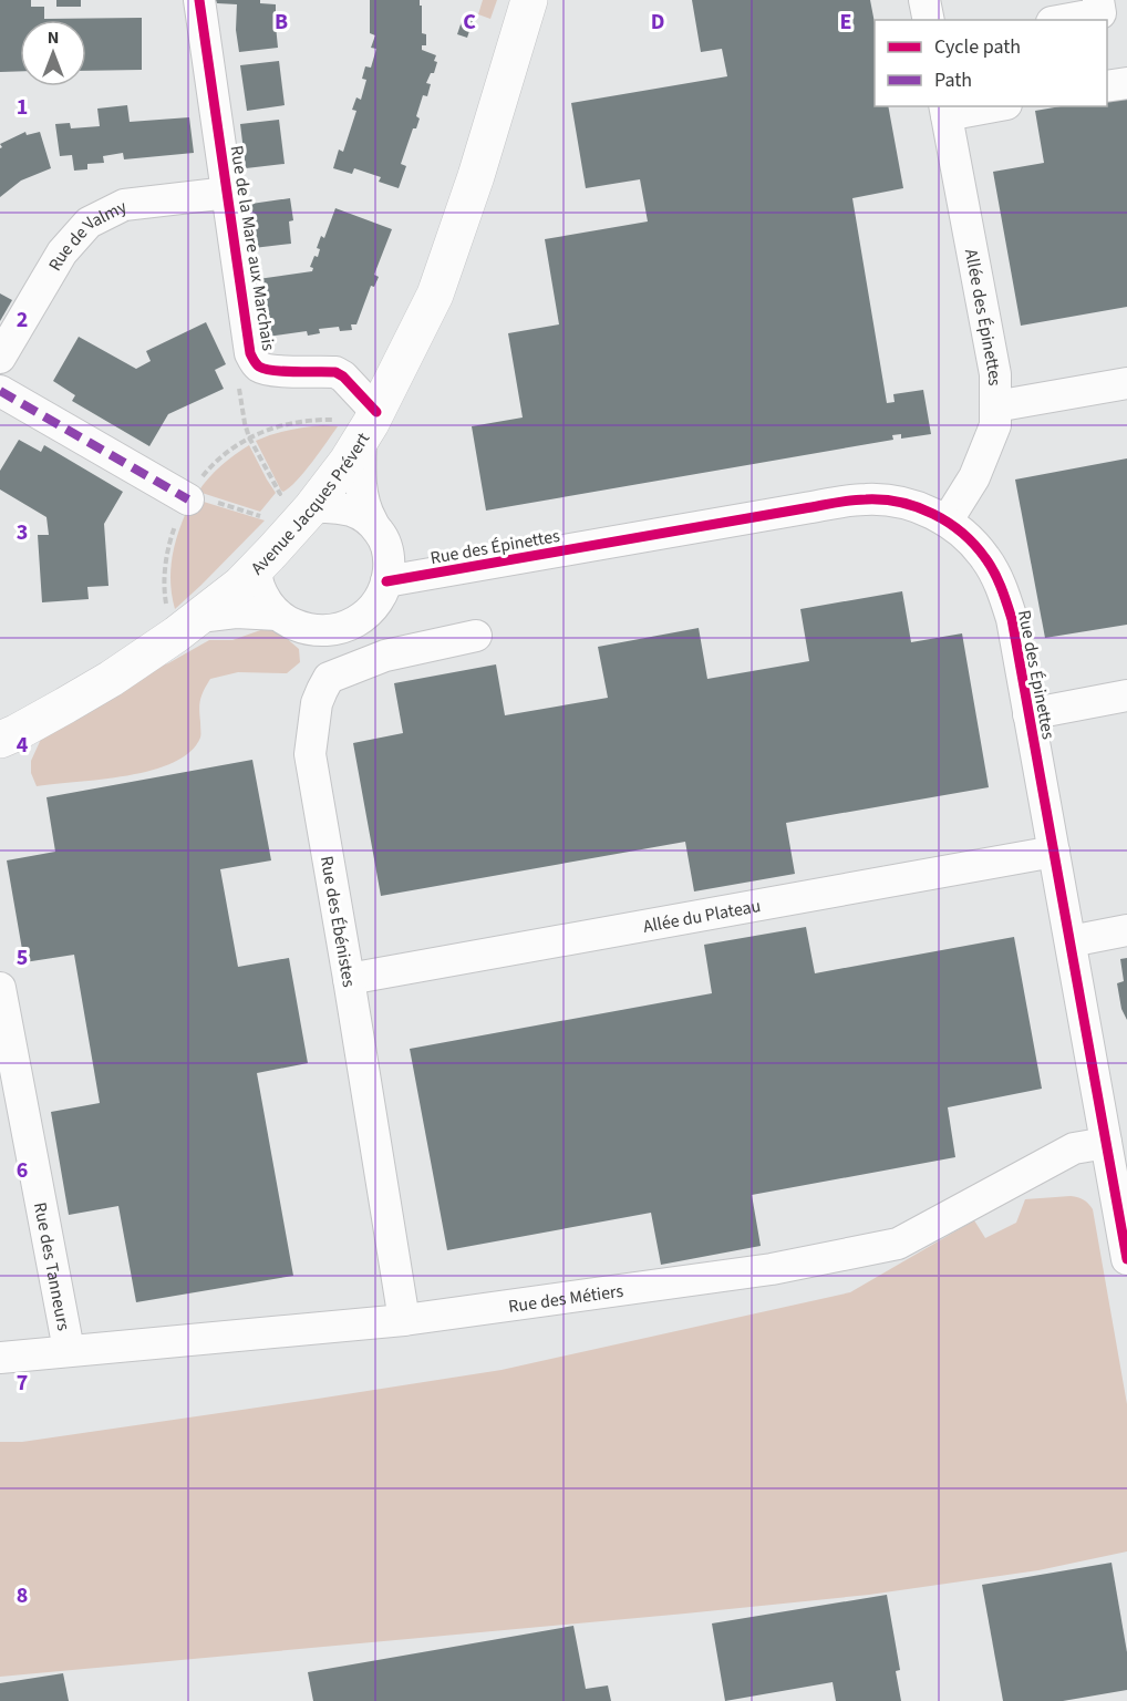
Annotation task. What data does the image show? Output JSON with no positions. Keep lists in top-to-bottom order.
{
  "streets": {
    "main road": ["Avenue Jacques Prévert"],
    "street": [
      "Rue de Valmy",
      "Rue de la Mare aux Marchais",
      "Allée des Épinettes",
      "Rue des Épinettes",
      "Allée du Plateau",
      "Rue des Ébénistes",
      "Rue des Tanneurs",
      "Rue des Métiers"
    ]
  },
  "crossings": [
    ["Rue de Valmy", "Rue de la Mare aux Marchais"],
    ["Rue de la Mare aux Marchais", "Avenue Jacques Prévert"],
    ["Allée des Épinettes", "Rue des Épinettes"],
    ["Avenue Jacques Prévert", "Rue des Épinettes"],
    ["Rue des Épinettes", "Allée du Plateau"],
    ["Rue des Épinettes", "Rue des Métiers"],
    ["Allée du Plateau", "Rue des Ébénistes"],
    ["Rue des Ébénistes", "Rue des Métiers"],
    ["Rue des Tanneurs", "Rue des Métiers"]
  ],
  "legend": ["Cycle path", "Path"],
  "north": "top",
  "grid": {
    "columns": [
      "B",
      "C",
      "D",
      "E"
    ],
    "rows": [
      "1",
      "2",
      "3",
      "4",
      "5",
      "6",
      "7",
      "8"
    ]
  }
}
